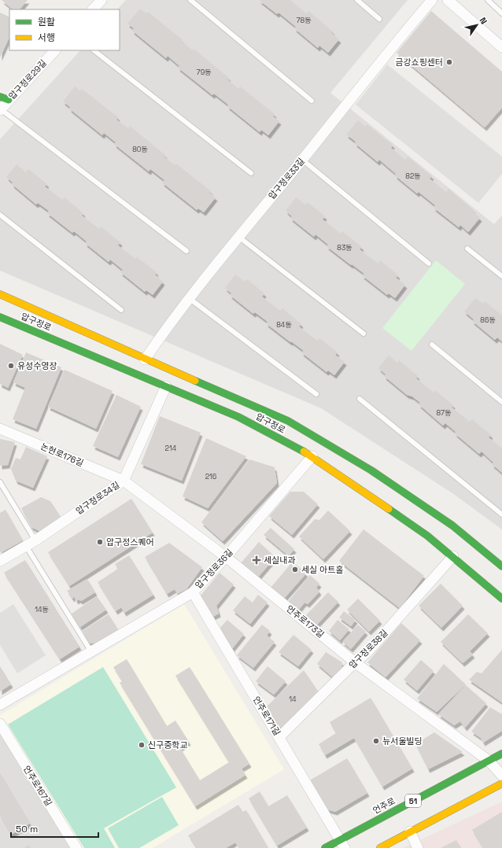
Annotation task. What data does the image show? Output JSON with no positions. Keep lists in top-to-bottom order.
{
  "streets": {
    "main road": ["압구정로", "51", "언주로"],
    "street": [
      "압구정로29길",
      "압구정로33길",
      "논현로176길",
      "압구정로34길",
      "압구정로36길",
      "언주로173길",
      "압구정로38길",
      "언주로171길",
      "언주로167길"
    ]
  },
  "crossings": [
    ["압구정로33길", "압구정로"],
    ["압구정로", "압구정로34길"],
    ["압구정로", "압구정로36길"],
    ["압구정로", "압구정로38길"],
    ["논현로176길", "압구정로34길"],
    ["논현로176길", "언주로173길"],
    ["압구정로34길", "언주로173길"],
    ["압구정로36길", "언주로173길"],
    ["압구정로36길", "언주로171길"],
    ["언주로173길", "압구정로38길"],
    ["언주로173길", "언주로"],
    ["압구정로38길", "언주로171길"],
    ["언주로171길", "언주로"]
  ],
  "places": {
    "other": [
      "금강쇼핑센터",
      "유성수영장",
      "압구정스퀘어",
      "세실 아트홀",
      "뉴서울빌딩",
      "신구중학교"
    ],
    "health": ["세실내과"]
  },
  "house_numbers": [
    "78동",
    "79동",
    "80동",
    "82동",
    "83동",
    "86동",
    "84동",
    "87동",
    "214",
    "216",
    "14동",
    "14"
  ],
  "legend": ["원활", "서행"],
  "scale_bar": "50 m",
  "north": "top right"
}
